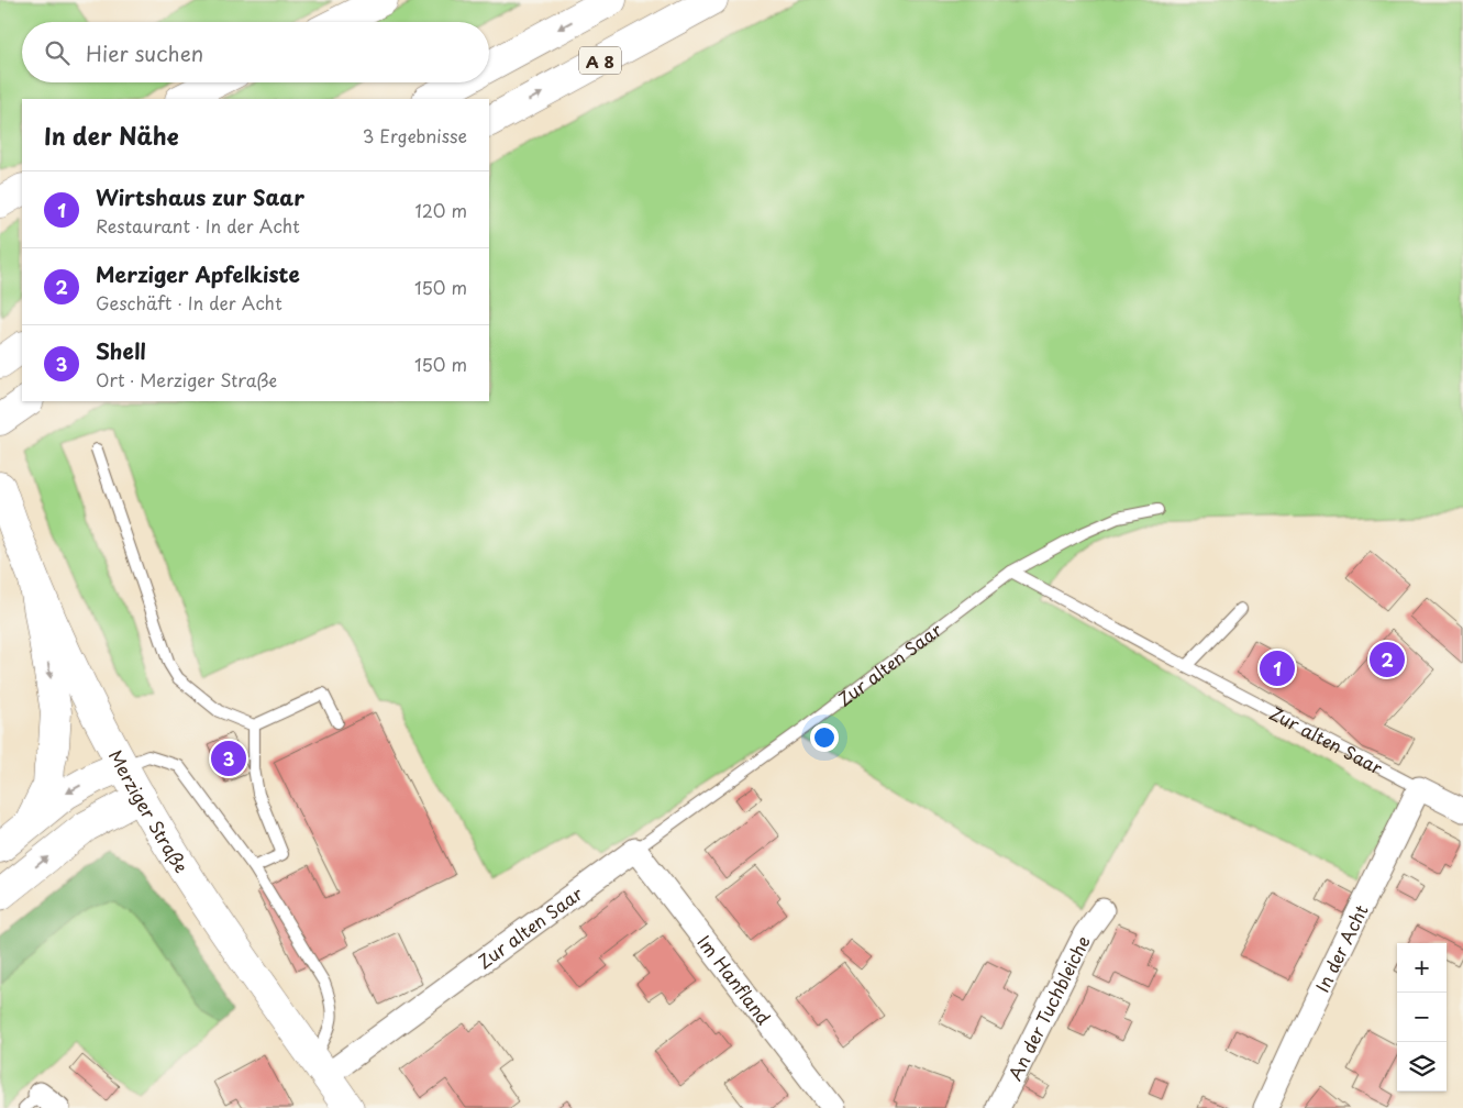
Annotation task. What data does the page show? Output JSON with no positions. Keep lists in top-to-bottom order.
{
  "streets": {
    "main road": ["A 8", "Merziger Straße"],
    "street": [
      "Zur alten Saar",
      "In der Acht",
      "Im Hanfland",
      "An der Tuchbleiche"
    ]
  },
  "crossings": [
    ["Zur alten Saar", "Merziger Straße"],
    ["Zur alten Saar", "In der Acht"],
    ["Zur alten Saar", "Im Hanfland"]
  ],
  "page": {
    "search": "Hier suchen",
    "heading": ["In der Nähe", "3 Ergebnisse"],
    "list": [
      {
        "mark": "1",
        "name": "Wirtshaus zur Saar",
        "note": "Restaurant · In der Acht",
        "value": "120 m"
      },
      {
        "mark": "2",
        "name": "Merziger Apfelkiste",
        "note": "Geschäft · In der Acht",
        "value": "150 m"
      },
      {
        "mark": "3",
        "name": "Shell",
        "note": "Ort · Merziger Straße",
        "value": "150 m"
      }
    ],
    "pins": ["2", "1", "3"],
    "map_buttons": ["+", "−"]
  }
}
